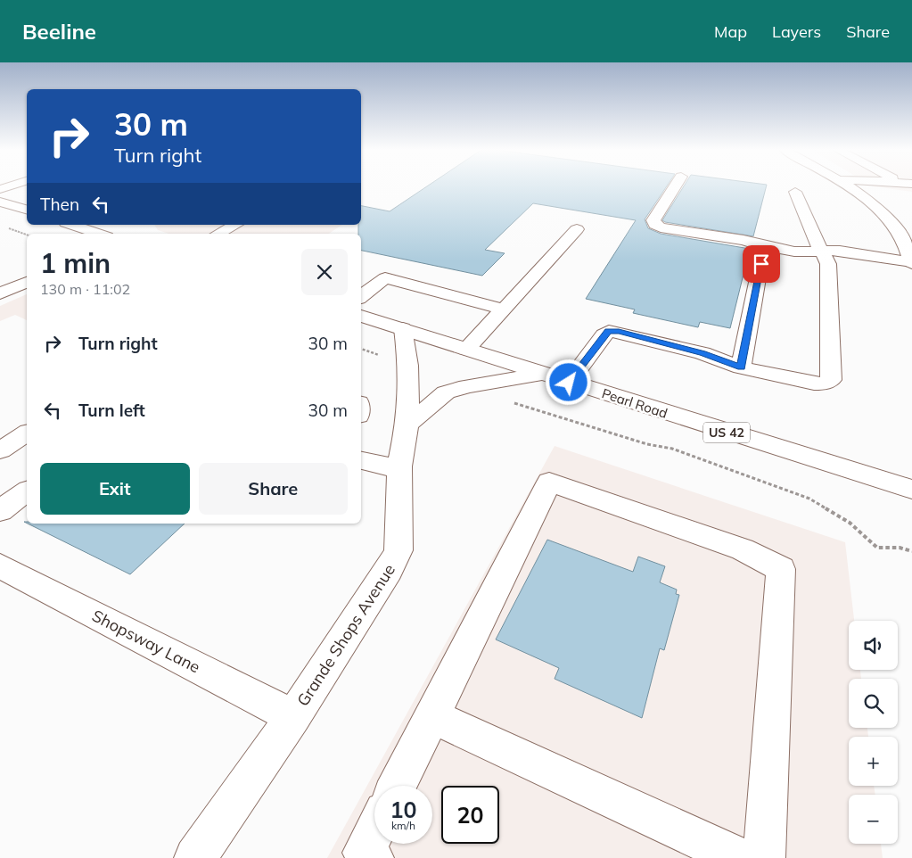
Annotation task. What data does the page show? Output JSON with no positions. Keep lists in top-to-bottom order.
{
  "streets": {
    "street": [
      "Pearl Road",
      "US 42",
      "Grande Shops Avenue",
      "Shopsway Lane"
    ]
  },
  "crossings": [
    ["Pearl Road", "Grande Shops Avenue"],
    ["Grande Shops Avenue", "Shopsway Lane"]
  ],
  "page": {
    "header": "Beeline",
    "nav": ["Map", "Layers", "Share"],
    "turn": ["30 m", "Turn right"],
    "then": "Then",
    "heading": ["1 min", "130 m · 11:02"],
    "list": [
      {
        "name": "Turn right",
        "value": "30 m"
      },
      {
        "name": "Turn left",
        "value": "30 m"
      }
    ],
    "buttons": ["Exit", "Share"],
    "map_buttons": ["+", "−"],
    "speed": "10 km/h",
    "limit": "20"
  }
}
